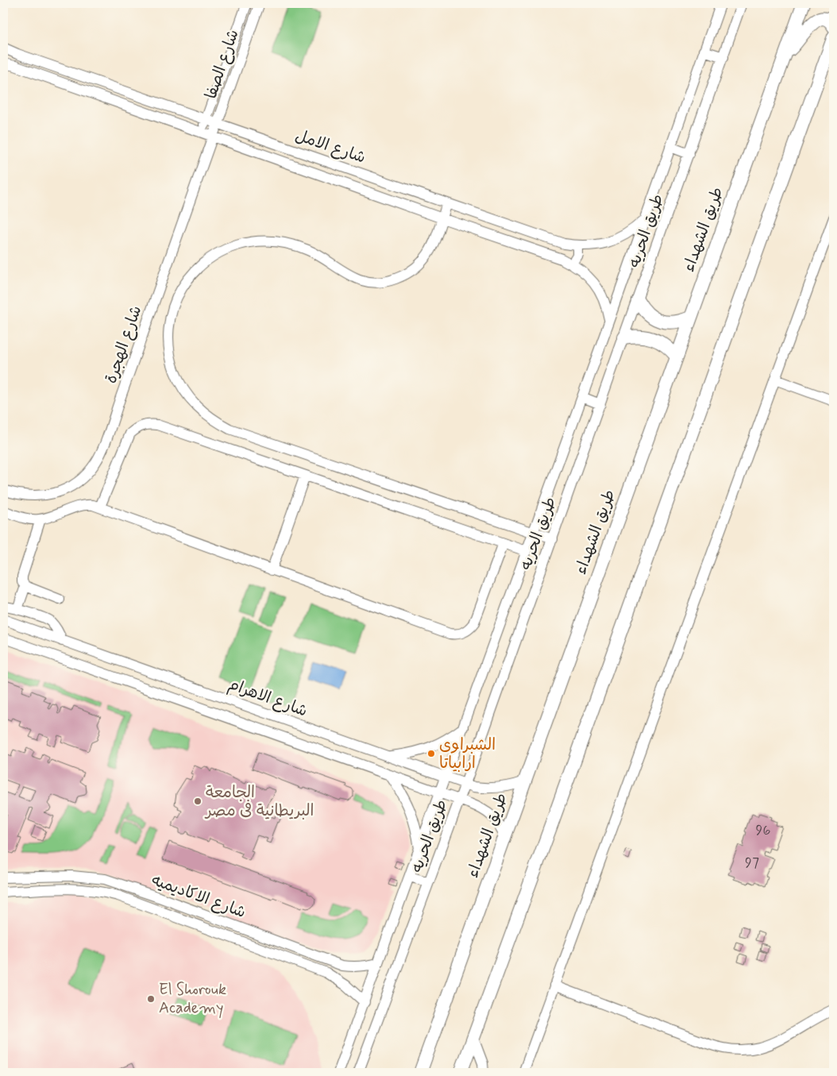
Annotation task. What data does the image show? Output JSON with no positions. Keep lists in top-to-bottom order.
{
  "streets": {
    "main road": ["طريق الشهداء"],
    "street": [
      "شارع الصفا",
      "شارع الامل",
      "طريق الحريه",
      "شارع الهجرة",
      "شارع الاهرام",
      "شارع الاكاديميه"
    ]
  },
  "crossings": [
    ["شارع الصفا", "شارع الامل"],
    ["شارع الصفا", "شارع الهجرة"],
    ["شارع الامل", "طريق الحريه"],
    ["شارع الامل", "شارع الهجرة"],
    ["طريق الشهداء", "شارع الاهرام"],
    ["طريق الحريه", "شارع الاهرام"],
    ["طريق الحريه", "شارع الاكاديميه"]
  ],
  "places": ["الشبراوى ارابياتا", "الجامعة البريطانية فى مصر", "El Shorouk Academy"],
  "house_numbers": ["96", "97"]
}
